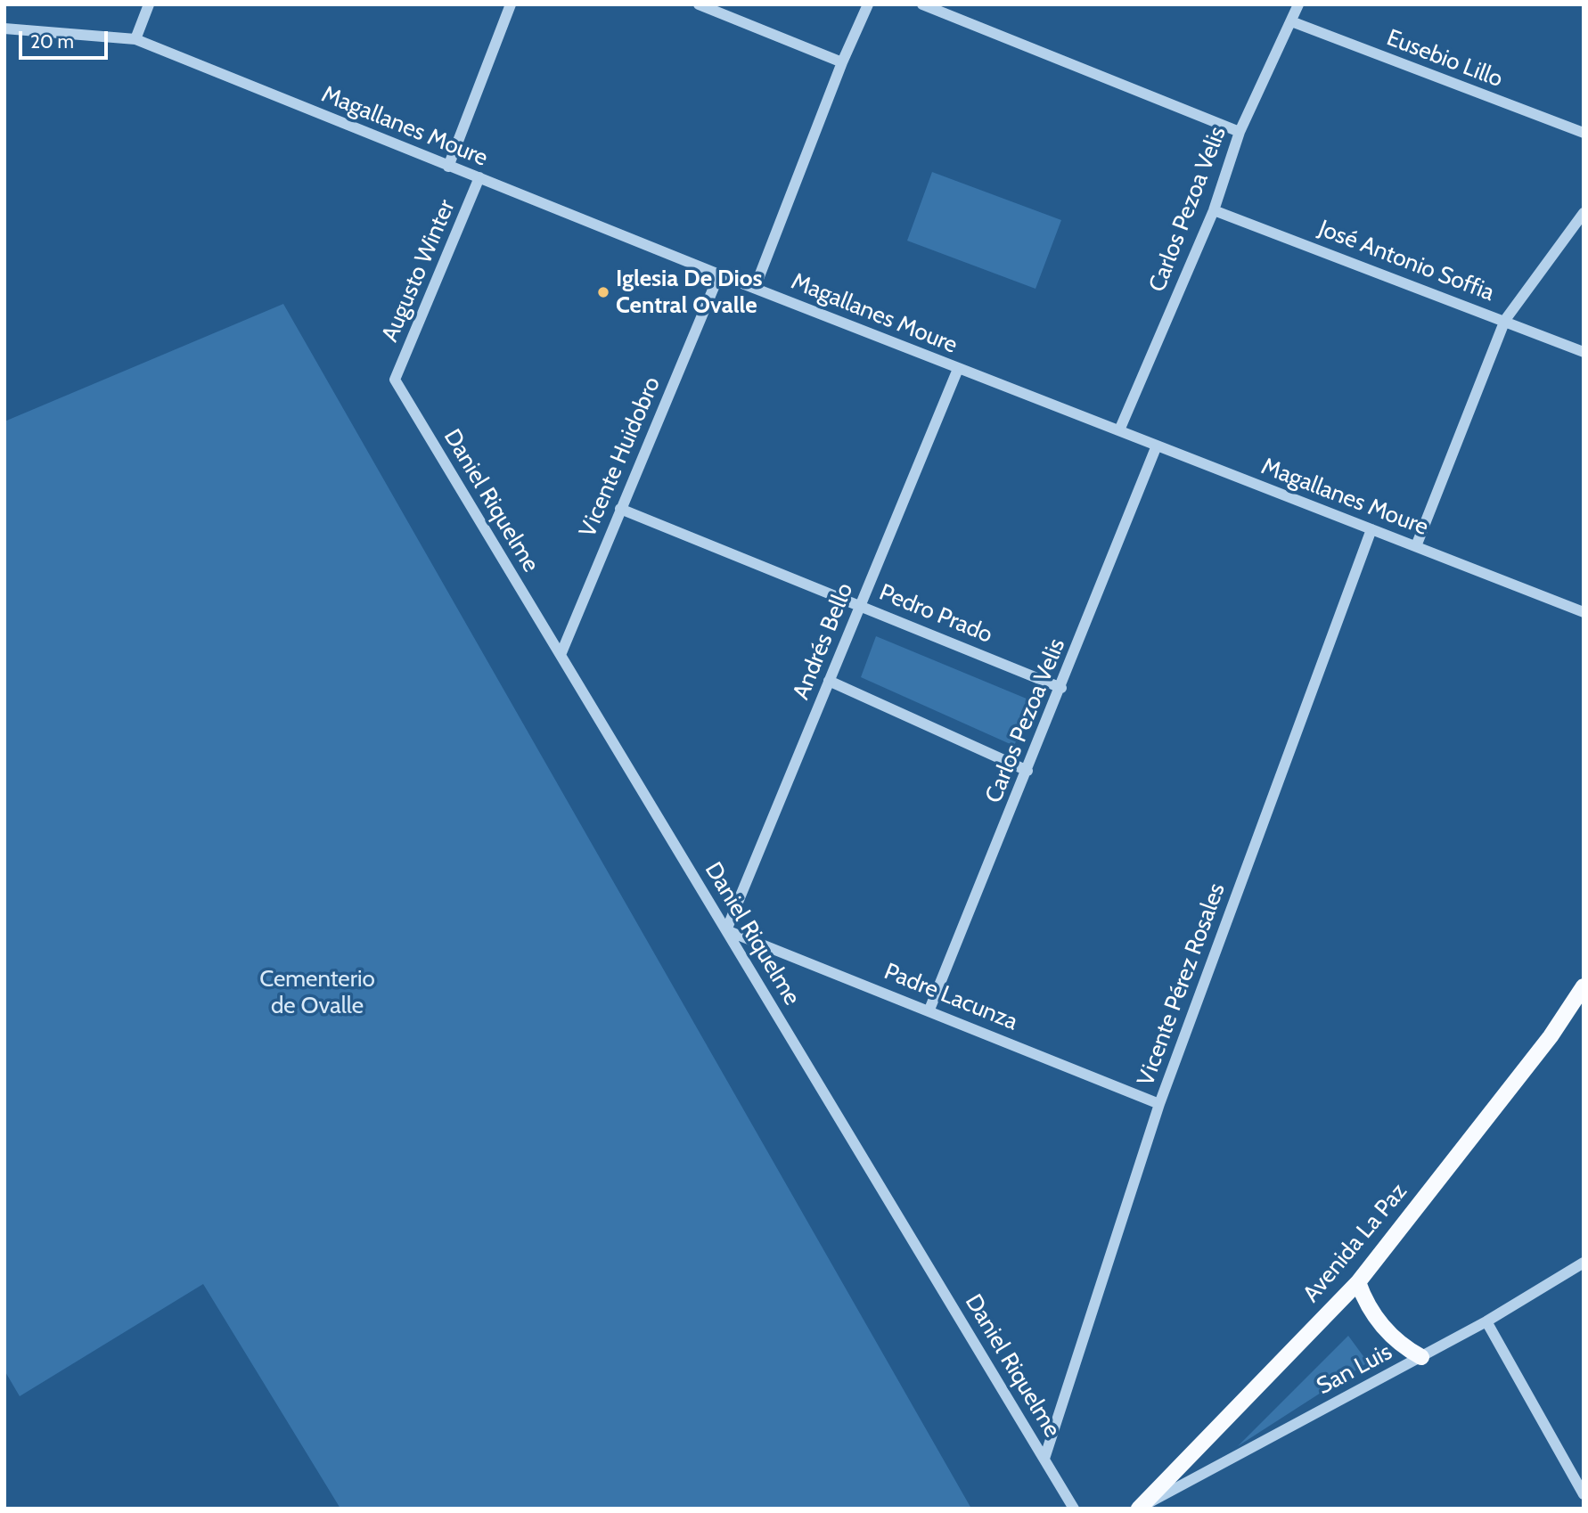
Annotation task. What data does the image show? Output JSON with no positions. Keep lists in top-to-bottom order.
{
  "streets": {
    "main road": ["Avenida La Paz"],
    "street": [
      "Eusebio Lillo",
      "Magallanes Moure",
      "Carlos Pezoa Velis",
      "José Antonio Soffia",
      "Augusto Winter",
      "Vicente Huidobro",
      "Daniel Riquelme",
      "Pedro Prado",
      "Andrés Bello",
      "Vicente Pérez Rosales",
      "Padre Lacunza",
      "San Luis"
    ]
  },
  "crossings": [
    ["Eusebio Lillo", "Carlos Pezoa Velis"],
    ["Magallanes Moure", "Carlos Pezoa Velis"],
    ["Magallanes Moure", "Augusto Winter"],
    ["Magallanes Moure", "Vicente Huidobro"],
    ["Magallanes Moure", "Andrés Bello"],
    ["Magallanes Moure", "Vicente Pérez Rosales"],
    ["Carlos Pezoa Velis", "José Antonio Soffia"],
    ["Carlos Pezoa Velis", "Pedro Prado"],
    ["Carlos Pezoa Velis", "Padre Lacunza"],
    ["Augusto Winter", "Daniel Riquelme"],
    ["Vicente Huidobro", "Daniel Riquelme"],
    ["Vicente Huidobro", "Pedro Prado"],
    ["Daniel Riquelme", "Andrés Bello"],
    ["Daniel Riquelme", "Vicente Pérez Rosales"],
    ["Daniel Riquelme", "Padre Lacunza"],
    ["Pedro Prado", "Andrés Bello"],
    ["Andrés Bello", "Padre Lacunza"],
    ["Vicente Pérez Rosales", "Padre Lacunza"],
    ["Avenida La Paz", "San Luis"]
  ],
  "parks": ["Cementerio de Ovalle"],
  "places": ["Iglesia De Dios Central Ovalle"],
  "scale_bar": "20 m"
}
